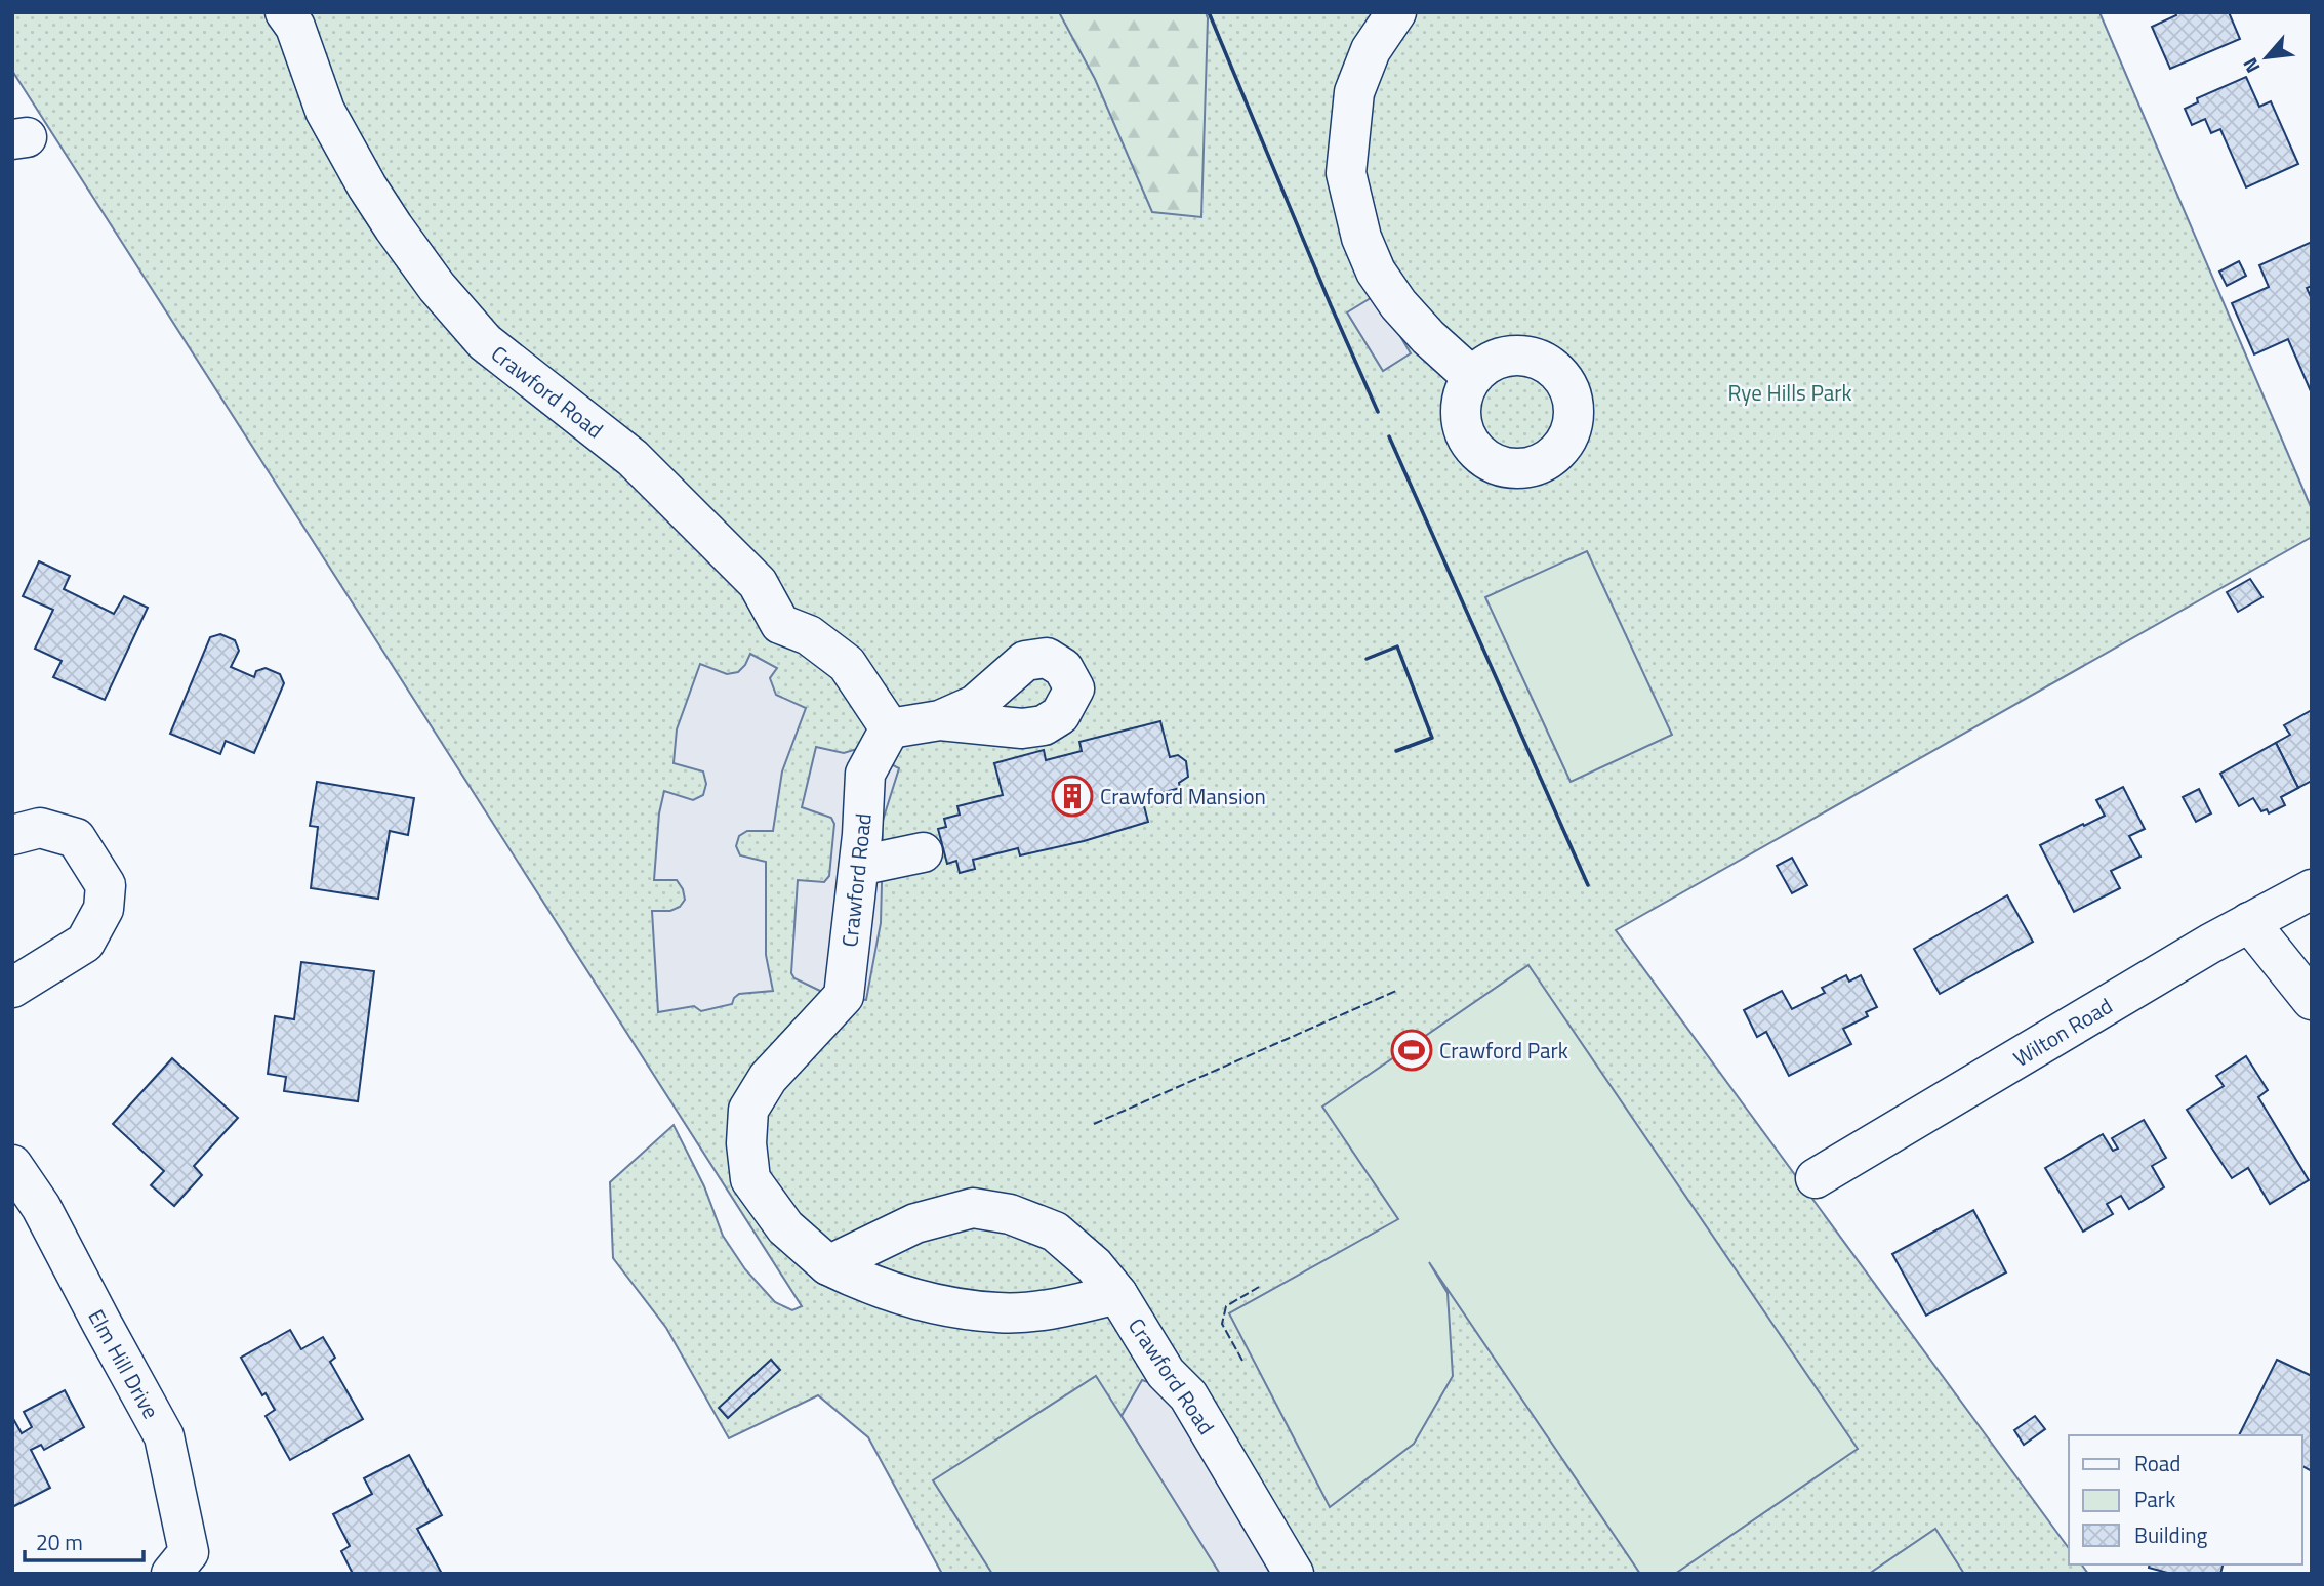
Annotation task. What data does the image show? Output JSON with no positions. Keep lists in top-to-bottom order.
{
  "streets": {
    "street": ["Crawford Road", "Wilton Road", "Elm Hill Drive"]
  },
  "parks": ["Rye Hills Park"],
  "places": {
    "building": ["Crawford Mansion"],
    "sports": ["Crawford Park"]
  },
  "legend": ["Road", "Park", "Building"],
  "scale_bar": "20 m",
  "north": "bottom left"
}
